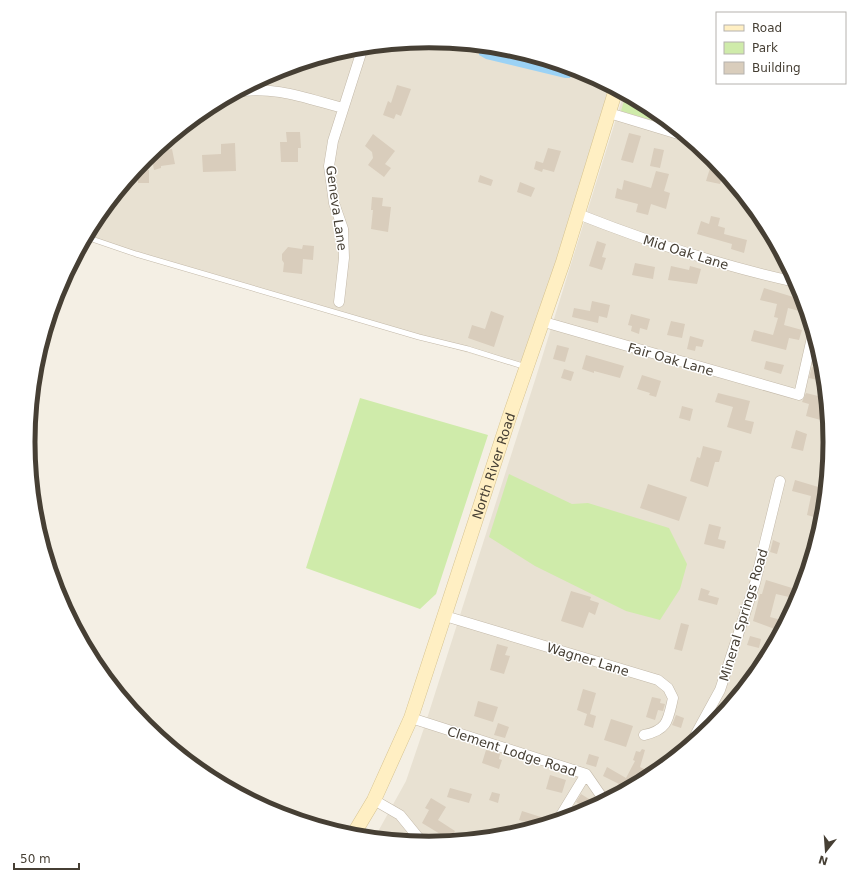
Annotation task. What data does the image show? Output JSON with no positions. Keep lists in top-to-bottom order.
{
  "streets": {
    "street": [
      "Geneva Lane",
      "Mid Oak Lane",
      "Fair Oak Lane",
      "North River Road",
      "Mineral Springs Road",
      "Wagner Lane",
      "Clement Lodge Road"
    ]
  },
  "crossings": [
    ["Mid Oak Lane", "North River Road"],
    ["Fair Oak Lane", "North River Road"],
    ["North River Road", "Wagner Lane"],
    ["North River Road", "Clement Lodge Road"]
  ],
  "legend": ["Road", "Park", "Building"],
  "scale_bar": "50 m",
  "north": "bottom"
}
